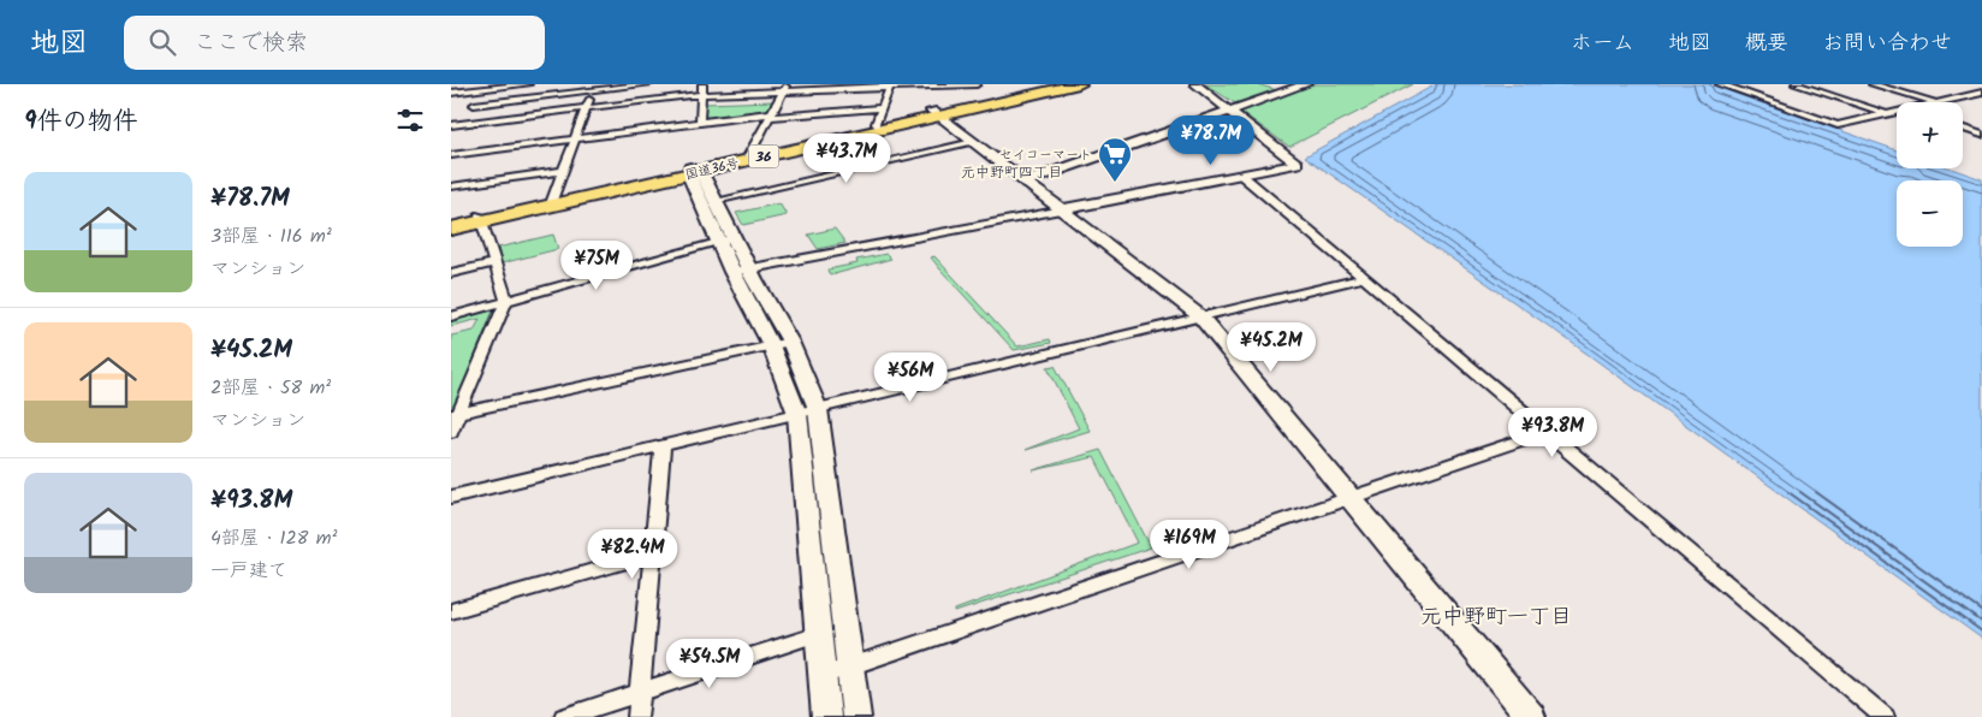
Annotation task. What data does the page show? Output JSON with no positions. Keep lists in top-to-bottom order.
{
  "streets": {
    "highway": ["36", "国道36号"]
  },
  "districts": ["元中野町四丁目", "元中野町一丁目"],
  "places": {
    "supermarket": ["セイコーマート"]
  },
  "page": {
    "header": "地図",
    "search": "ここで検索",
    "nav": [
      "ホーム",
      "地図",
      "概要",
      "お問い合わせ"
    ],
    "heading": "9件の物件",
    "map_buttons": ["+", "−"],
    "price": [
      "¥78.7M",
      "¥43.7M",
      "¥75M",
      "¥45.2M",
      "¥56M",
      "¥93.8M",
      "¥169M",
      "¥82.4M",
      "¥54.5M"
    ],
    "list": [
      {
        "name": "¥78.7M",
        "note": "3部屋 · 116 m² · マンション"
      },
      {
        "name": "¥45.2M",
        "note": "2部屋 · 58 m² · マンション"
      },
      {
        "name": "¥93.8M",
        "note": "4部屋 · 128 m² · 一戸建て"
      }
    ]
  }
}
